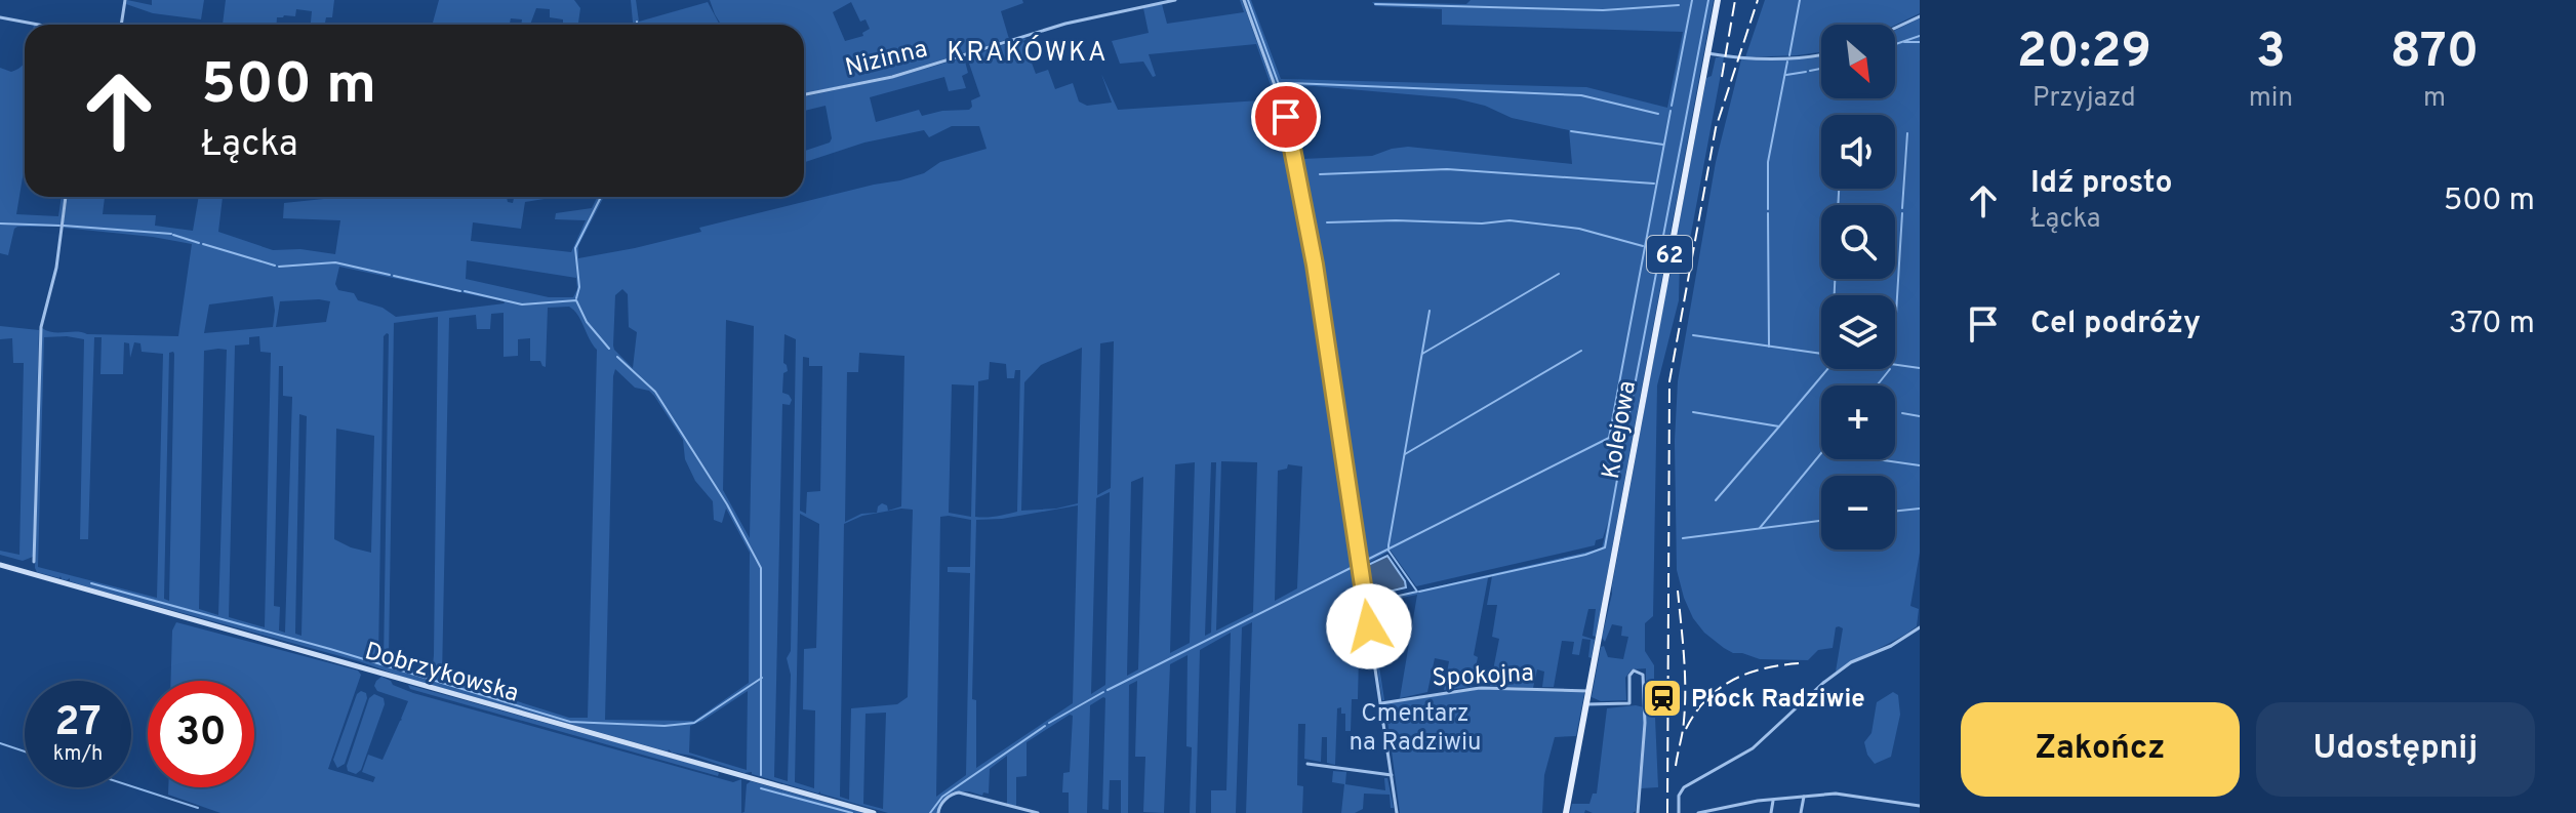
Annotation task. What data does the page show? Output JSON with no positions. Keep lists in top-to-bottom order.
{
  "streets": {
    "main road": ["62", "Kolejowa", "Dobrzykowska"],
    "street": ["Nizinna", "Spokojna"]
  },
  "crossings": [
    ["62", "Kolejowa"],
    ["Kolejowa", "Spokojna"]
  ],
  "districts": ["KRAKÓWKA"],
  "parks": ["Cmentarz na Radziwiu"],
  "places": {
    "station": ["Płock Radziwie"]
  },
  "north": "bottom right",
  "page": {
    "eta": [
      "20:29",
      "Przyjazd",
      "3",
      "min",
      "870",
      "m"
    ],
    "map_buttons": ["+", "−"],
    "turn": ["500 m", "Łącka"],
    "list": [
      {
        "name": "Idź prosto",
        "note": "Łącka",
        "value": "500 m"
      },
      {
        "name": "Cel podróży",
        "value": "370 m"
      }
    ],
    "speed": "27 km/h",
    "limit": "30",
    "buttons": ["Zakończ", "Udostępnij"]
  }
}
